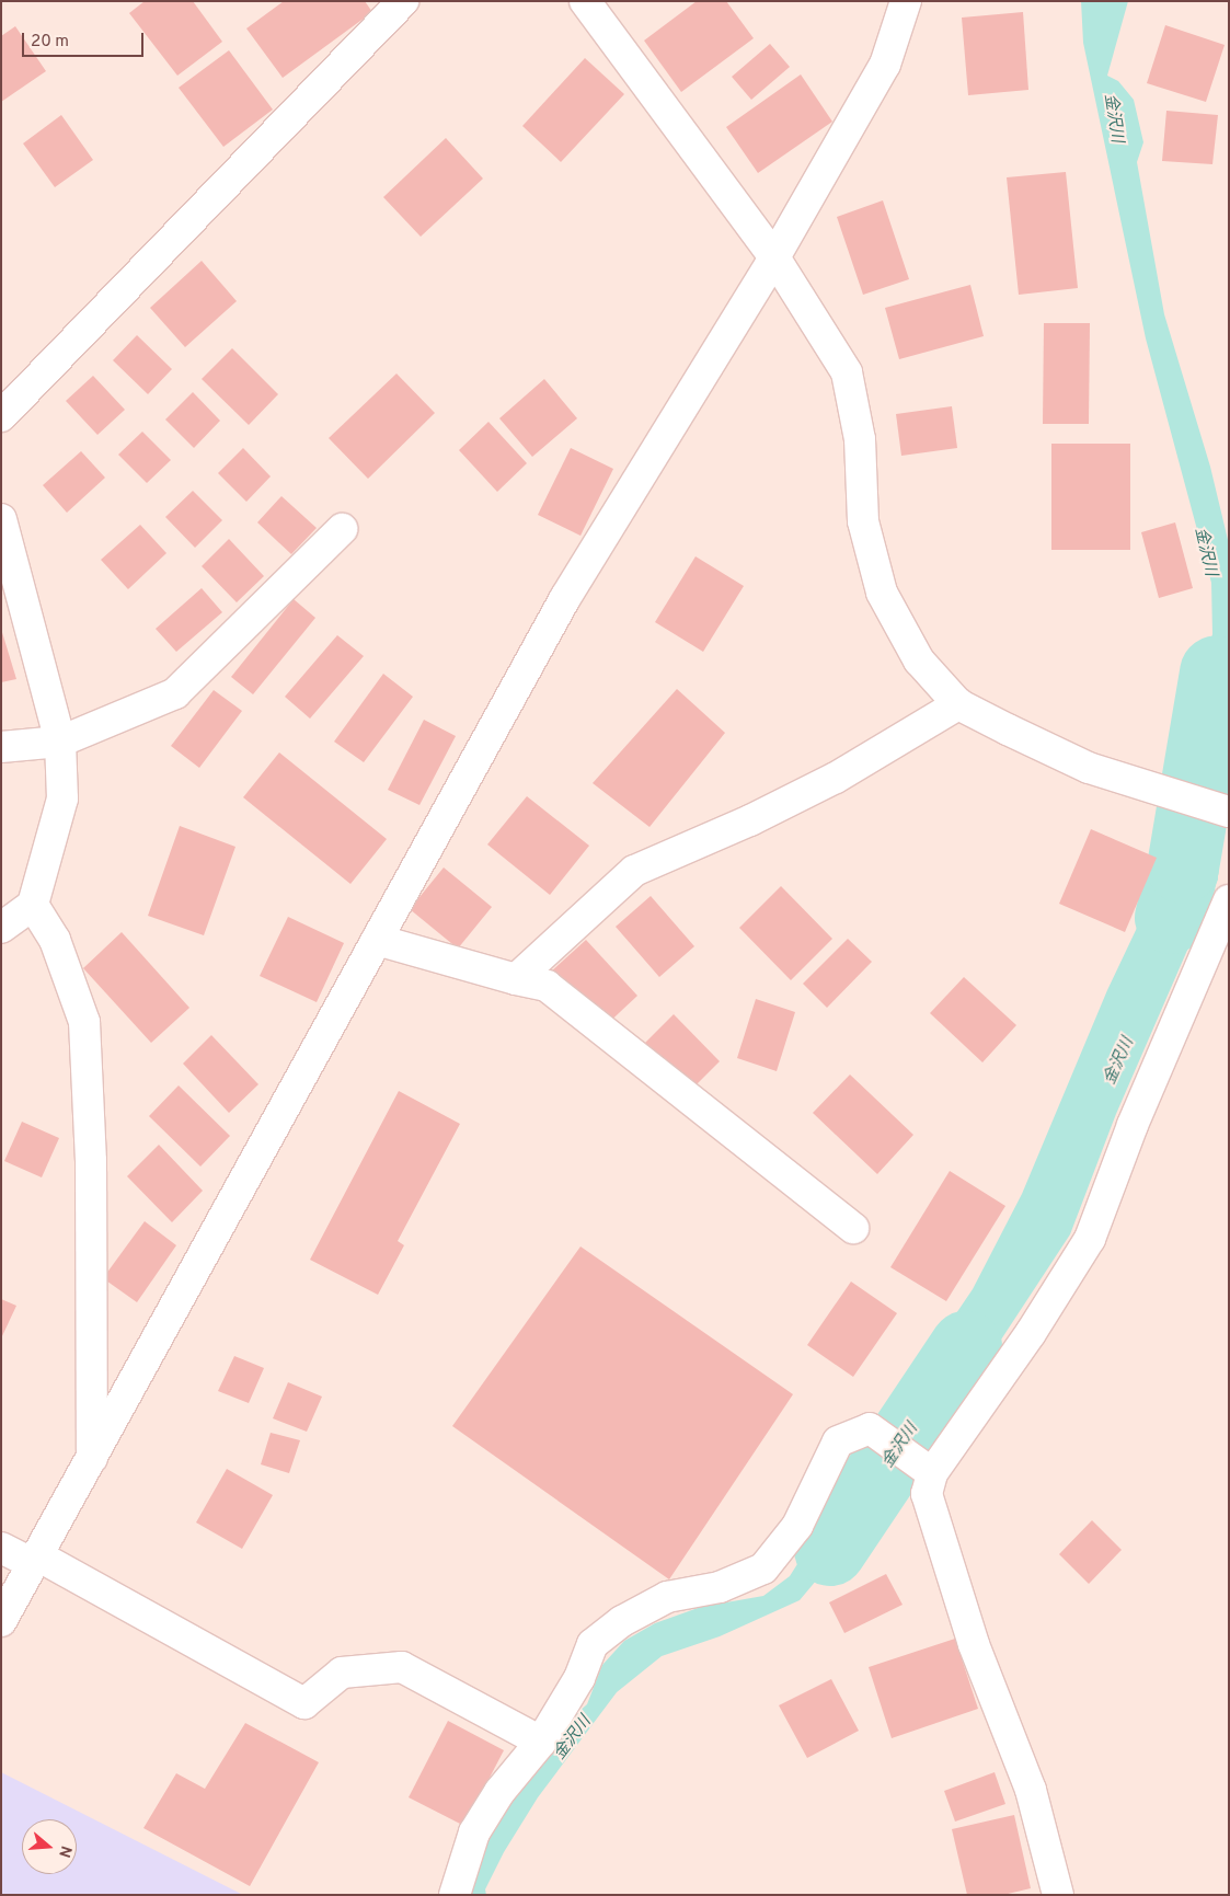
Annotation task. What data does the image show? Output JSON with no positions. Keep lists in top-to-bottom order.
{
  "water": ["金沢川"],
  "scale_bar": "20 m",
  "north": "right"
}
